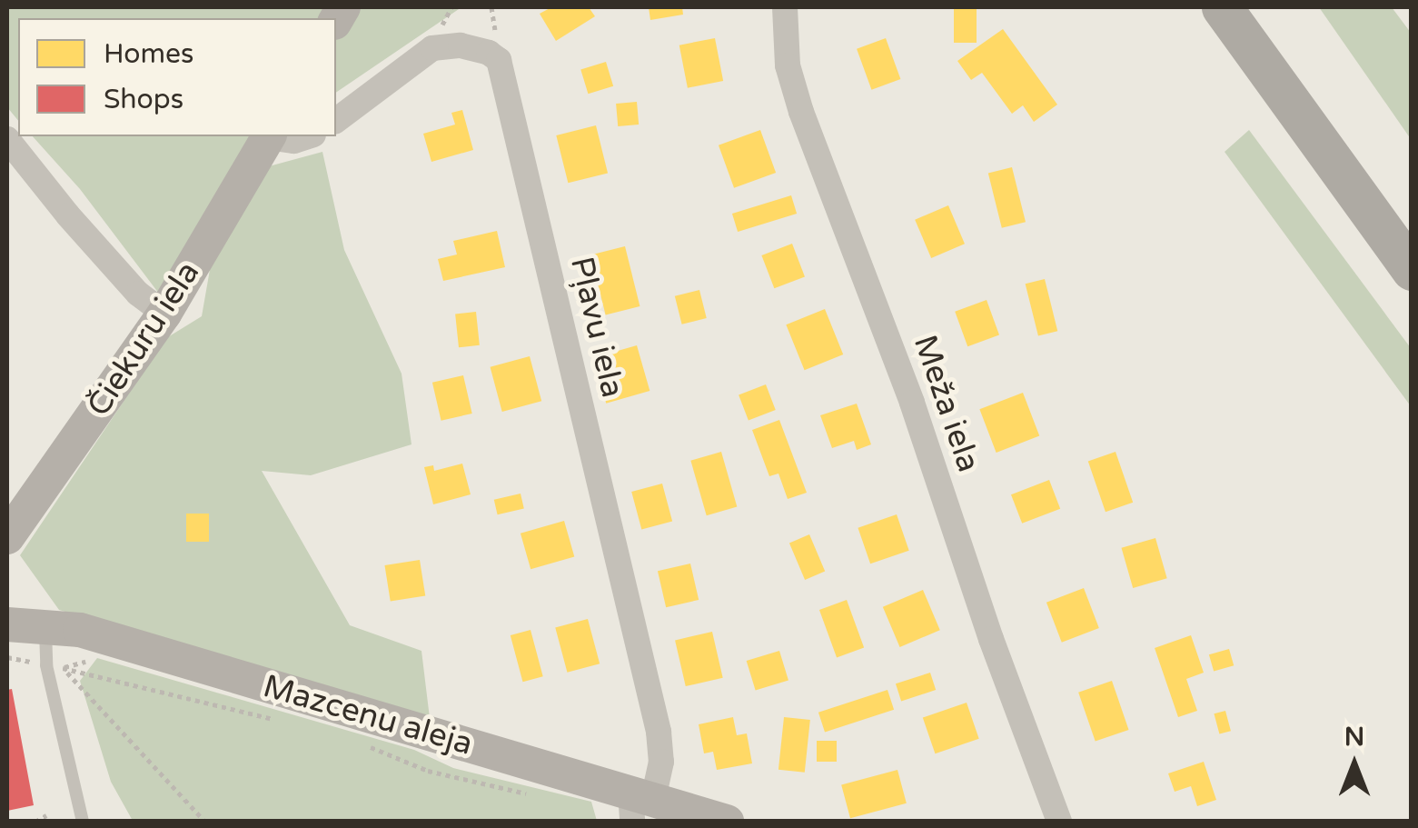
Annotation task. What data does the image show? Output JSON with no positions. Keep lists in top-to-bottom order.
{
  "streets": {
    "main road": ["Čiekuru iela", "Mazcenu aleja"],
    "street": ["Pļavu iela", "Meža iela"]
  },
  "crossings": [
    ["Pļavu iela", "Mazcenu aleja"]
  ],
  "legend": ["Homes", "Shops"],
  "north": "top"
}
